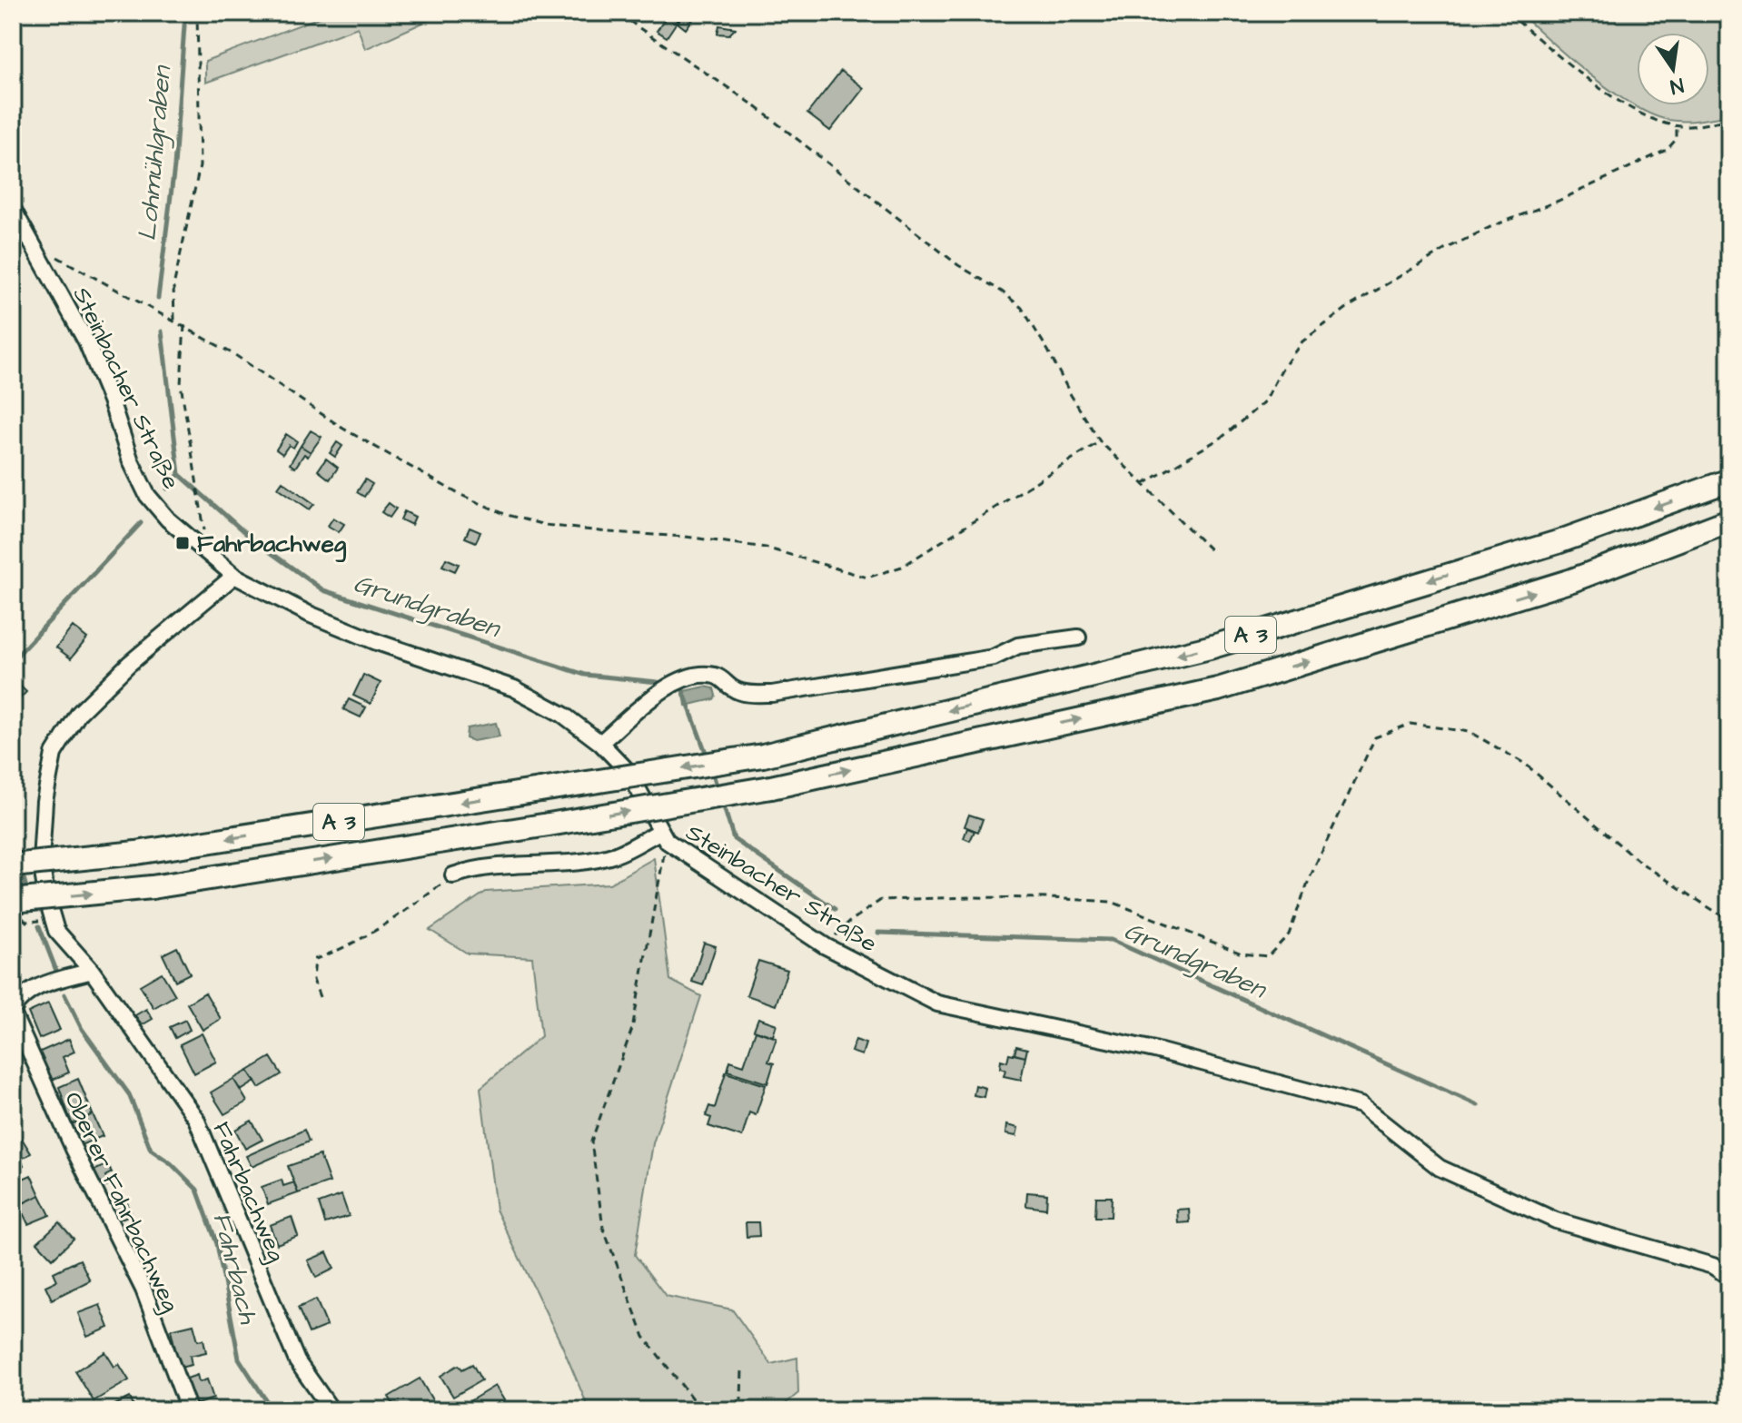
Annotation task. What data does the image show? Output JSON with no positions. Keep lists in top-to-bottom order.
{
  "streets": {
    "highway": ["A 3"],
    "street": ["Steinbacher Straße", "Fahrbachweg", "Oberer Fahrbachweg"]
  },
  "crossings": [
    ["Steinbacher Straße", "Fahrbachweg"],
    ["Fahrbachweg", "Oberer Fahrbachweg"]
  ],
  "water": ["Lohmühlgraben", "Grundgraben", "Fahrbach"],
  "places": {
    "transit": ["Fahrbachweg"]
  },
  "north": "bottom"
}
